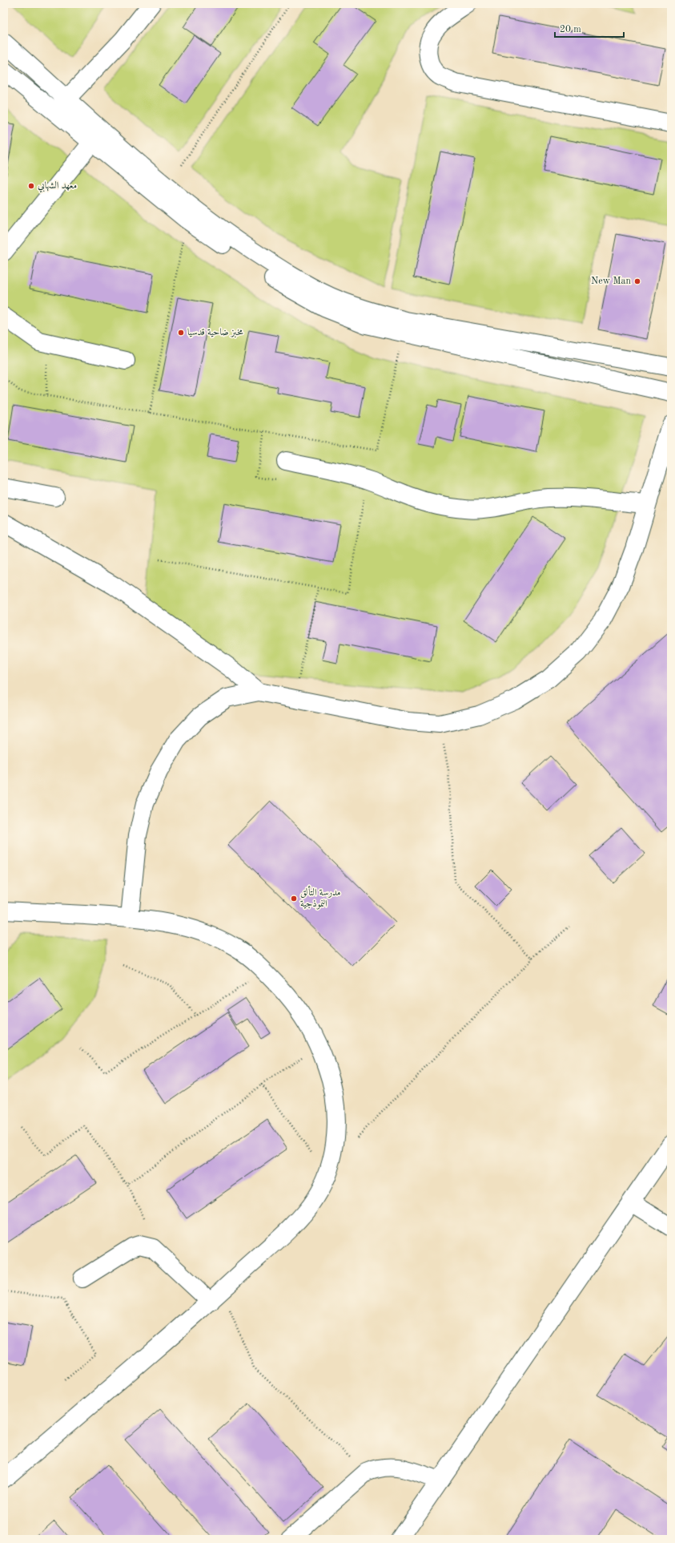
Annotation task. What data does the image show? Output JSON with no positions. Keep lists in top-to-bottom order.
{
  "places": [
    "معهد الشهابي",
    "New Man",
    "مخبز ضاحية قدسيا",
    "مدرسة التألق النموذجية"
  ],
  "scale_bar": "20 m"
}
